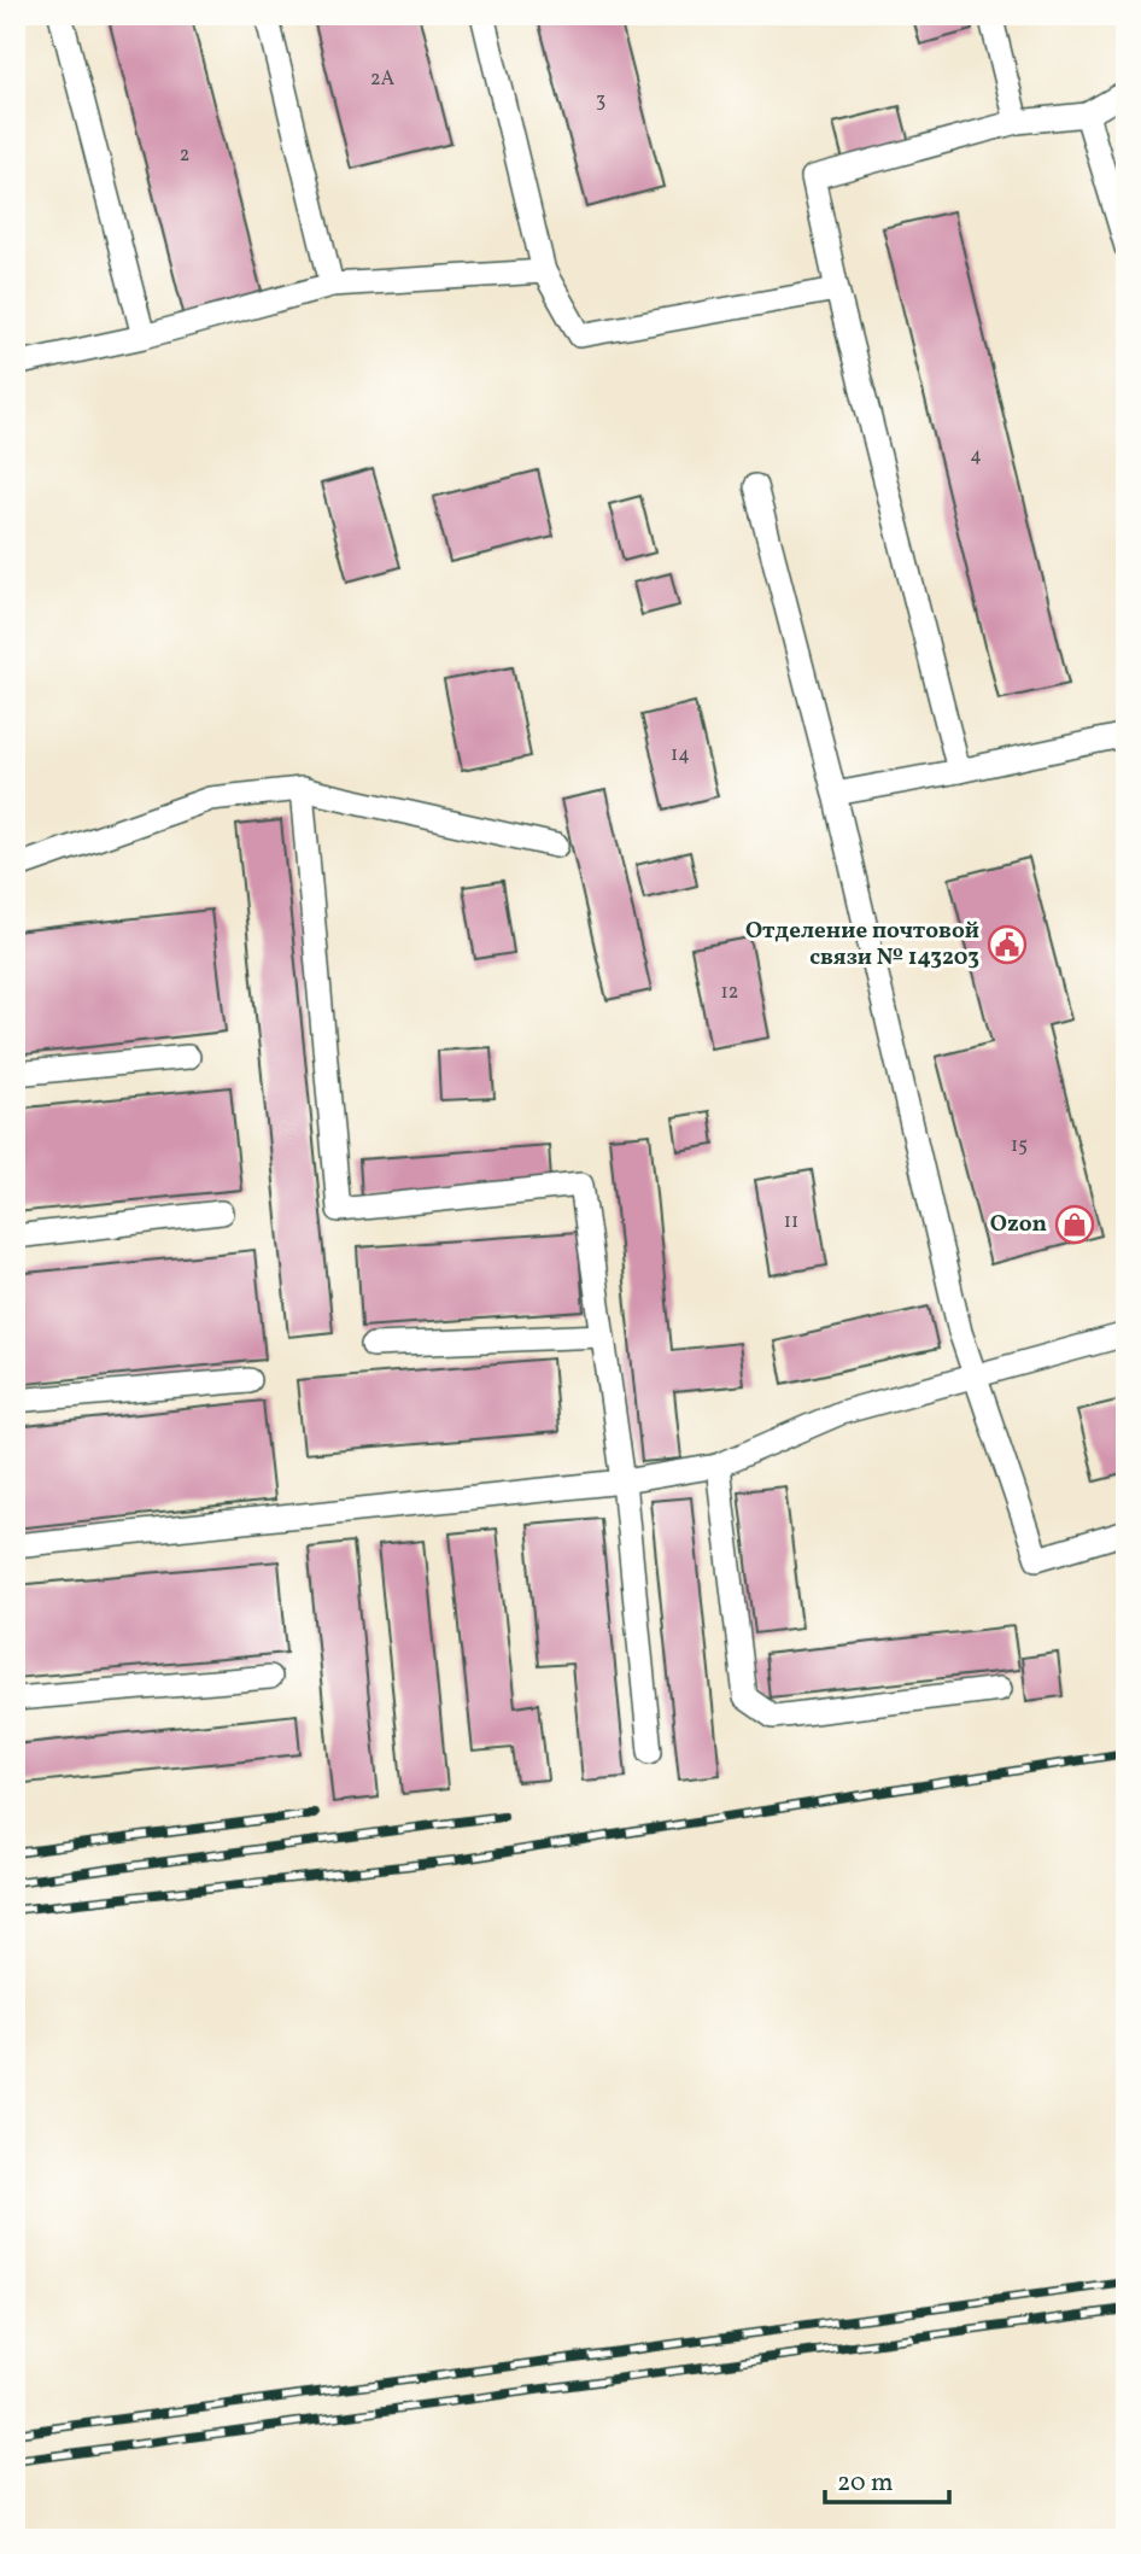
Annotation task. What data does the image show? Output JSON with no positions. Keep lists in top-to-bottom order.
{
  "places": {
    "public building": ["Отделение почтовой связи № 143203"],
    "shop": ["Ozon"]
  },
  "house_numbers": [
    "2А",
    "3",
    "2",
    "4",
    "14",
    "12",
    "15",
    "11"
  ],
  "scale_bar": "20 m"
}
